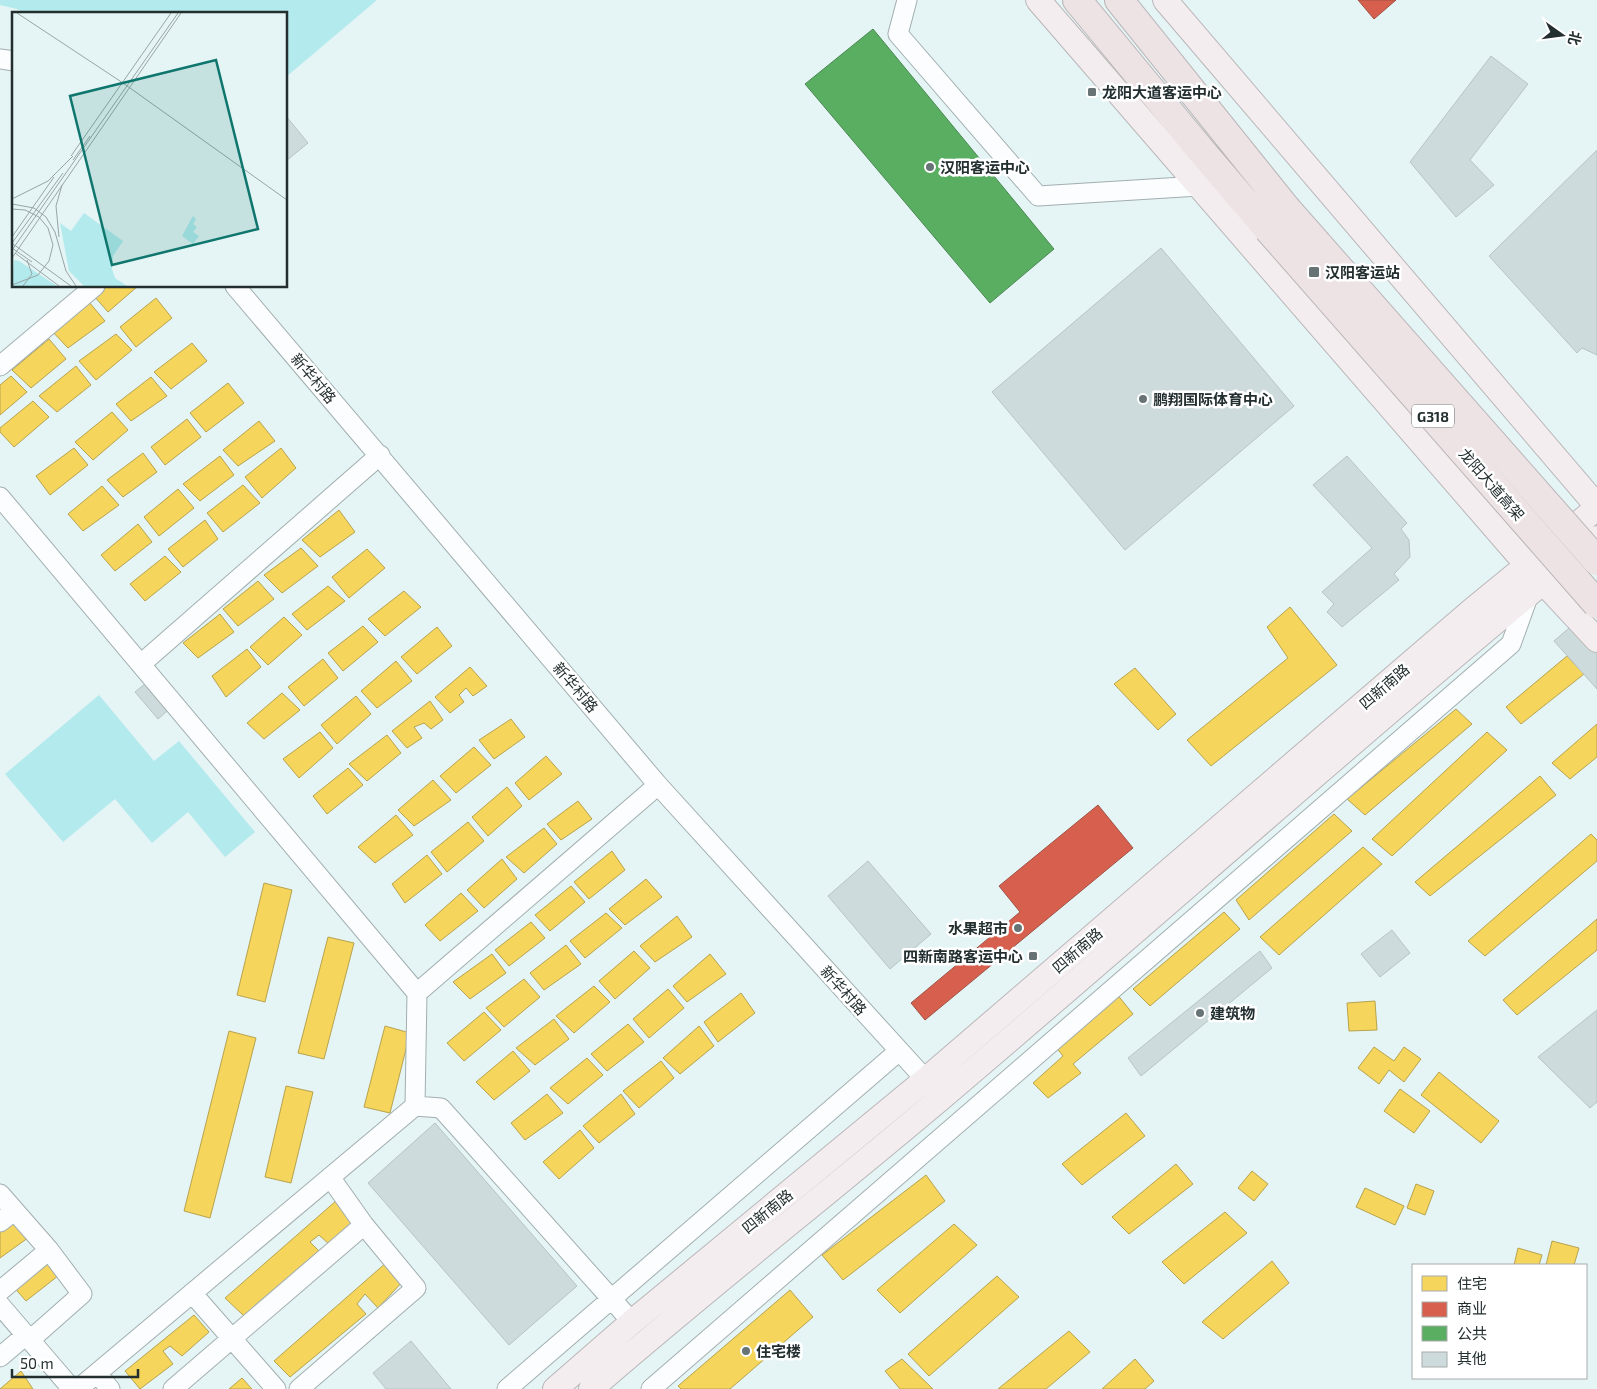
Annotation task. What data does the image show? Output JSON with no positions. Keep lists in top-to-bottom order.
{
  "streets": {
    "highway": ["G318", "龙阳大道高架"],
    "main road": ["四新南路"],
    "street": ["新华村路"]
  },
  "crossings": [
    ["新华村路", "四新南路"]
  ],
  "places": {
    "transit": ["龙阳大道客运中心", "汉阳客运站", "四新南路客运中心"],
    "other": [
      "汉阳客运中心",
      "鹏翔国际体育中心",
      "水果超市",
      "建筑物",
      "住宅楼"
    ]
  },
  "legend": [
    "住宅",
    "商业",
    "公共",
    "其他"
  ],
  "scale_bar": "50 m",
  "north": "right"
}
